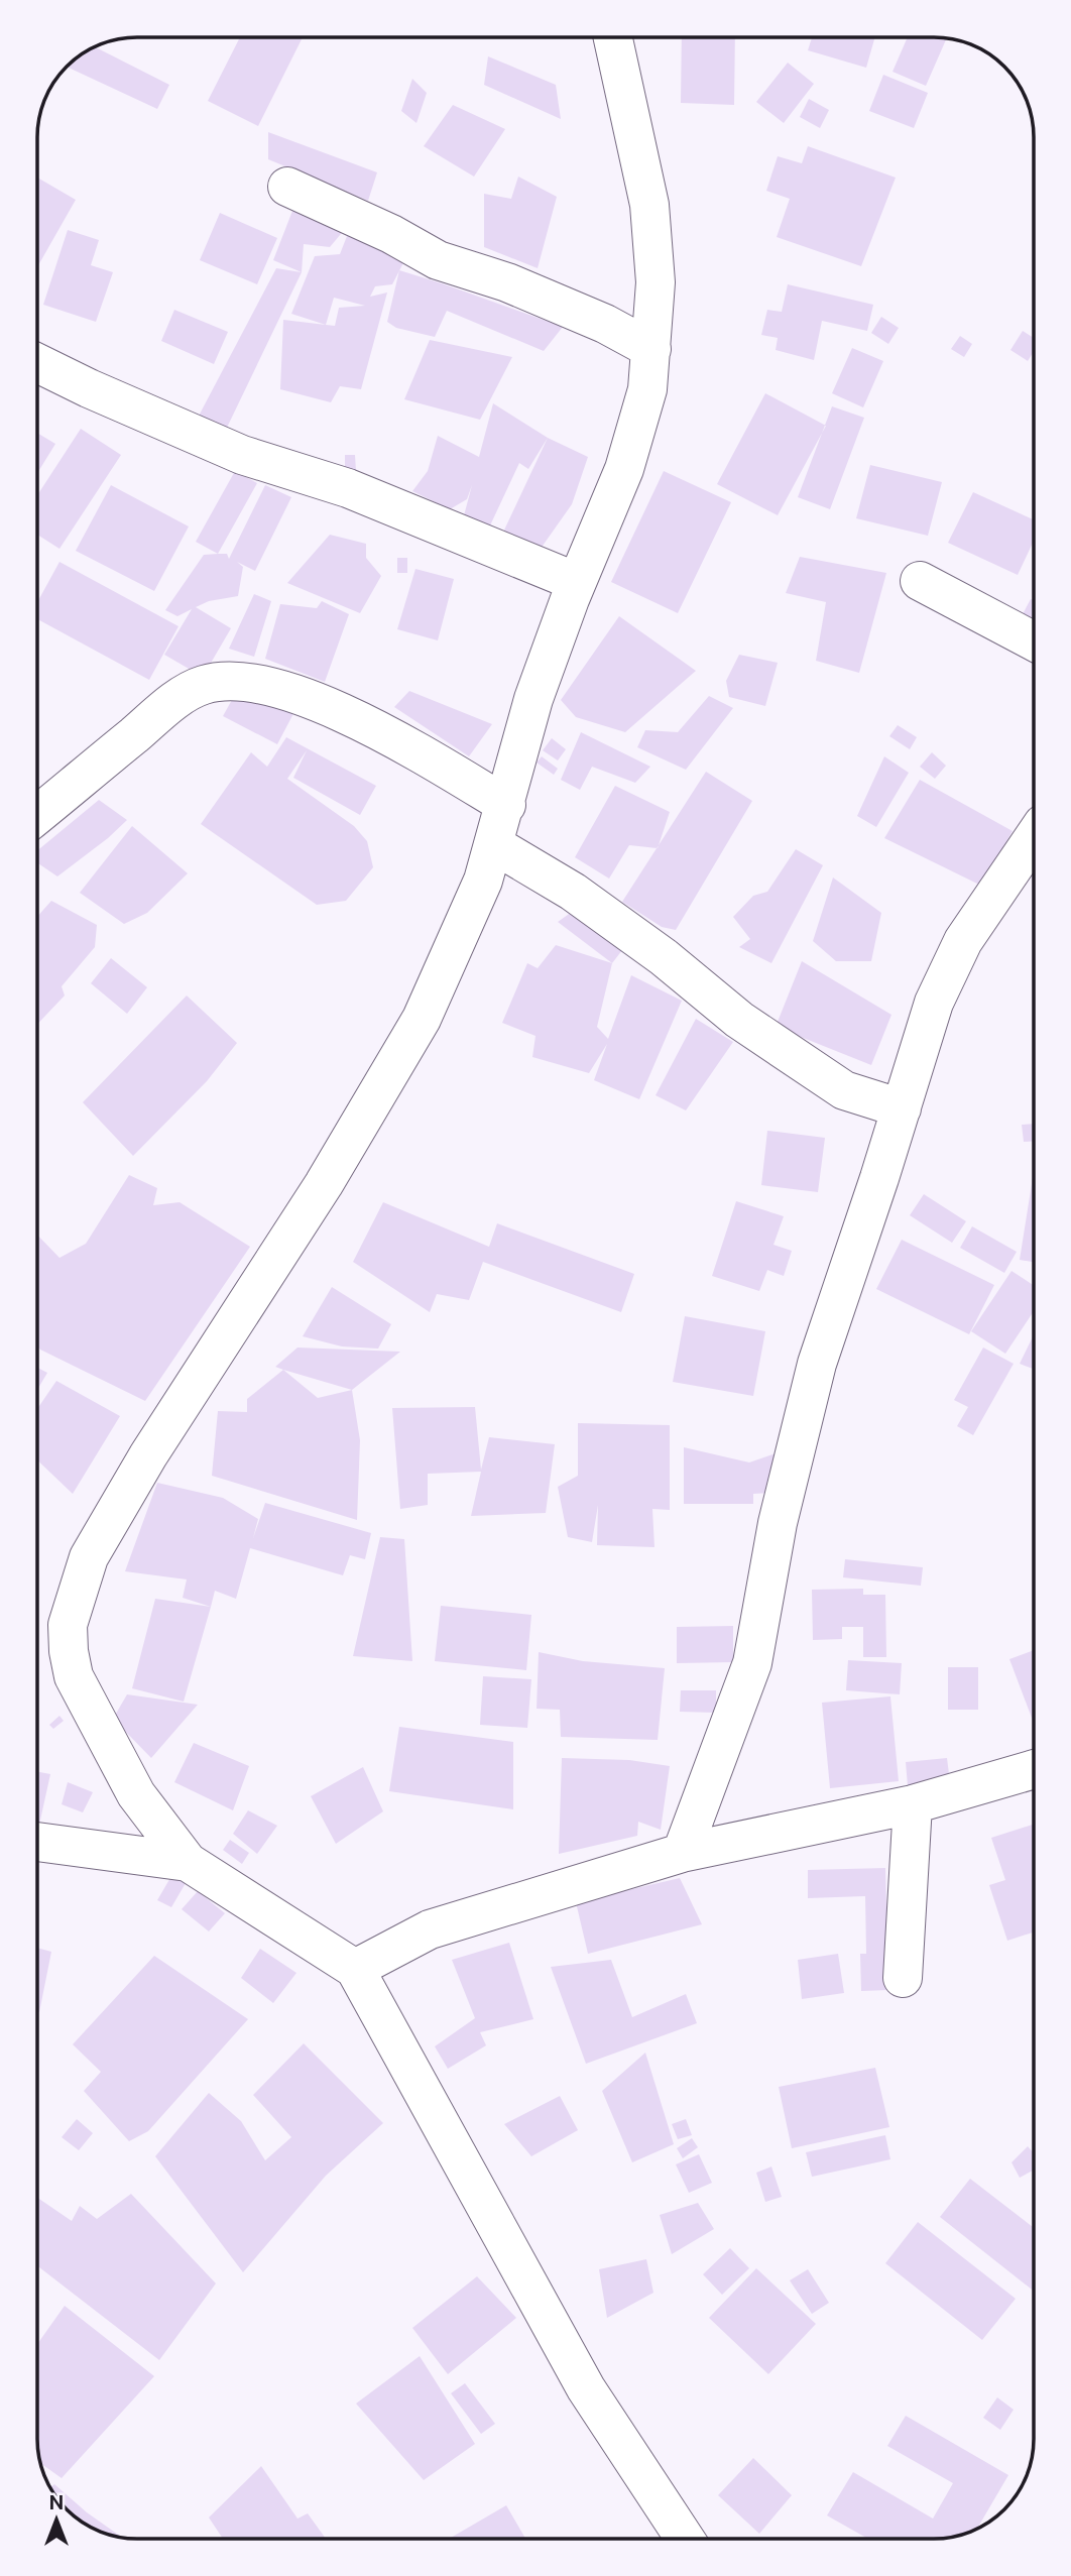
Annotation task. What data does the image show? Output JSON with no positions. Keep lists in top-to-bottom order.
{
  "north": "top"
}
